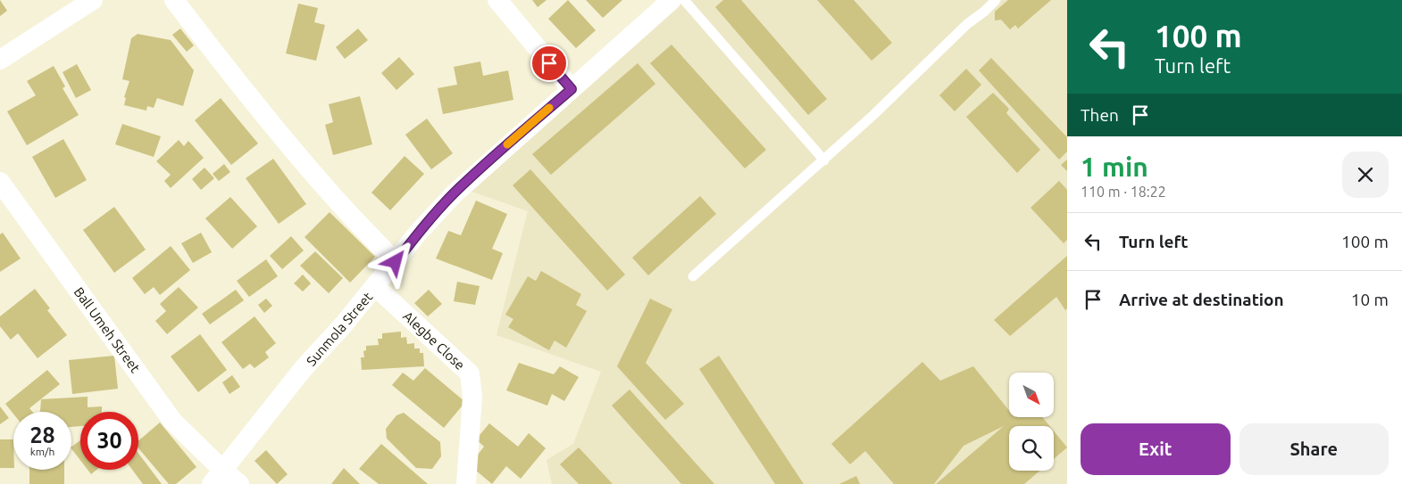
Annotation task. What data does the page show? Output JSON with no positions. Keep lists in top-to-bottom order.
{
  "streets": {
    "street": ["Sunmola Street", "Ball Umeh Street", "Alegbe Close"]
  },
  "crossings": [
    ["Sunmola Street", "Ball Umeh Street"],
    ["Sunmola Street", "Alegbe Close"]
  ],
  "north": "bottom right",
  "page": {
    "turn": ["100 m", "Turn left"],
    "then": "Then",
    "heading": ["1 min", "110 m · 18:22"],
    "list": [
      {
        "name": "Turn left",
        "value": "100 m"
      },
      {
        "name": "Arrive at destination",
        "value": "10 m"
      }
    ],
    "speed": "28 km/h",
    "limit": "30",
    "buttons": ["Exit", "Share"]
  }
}
